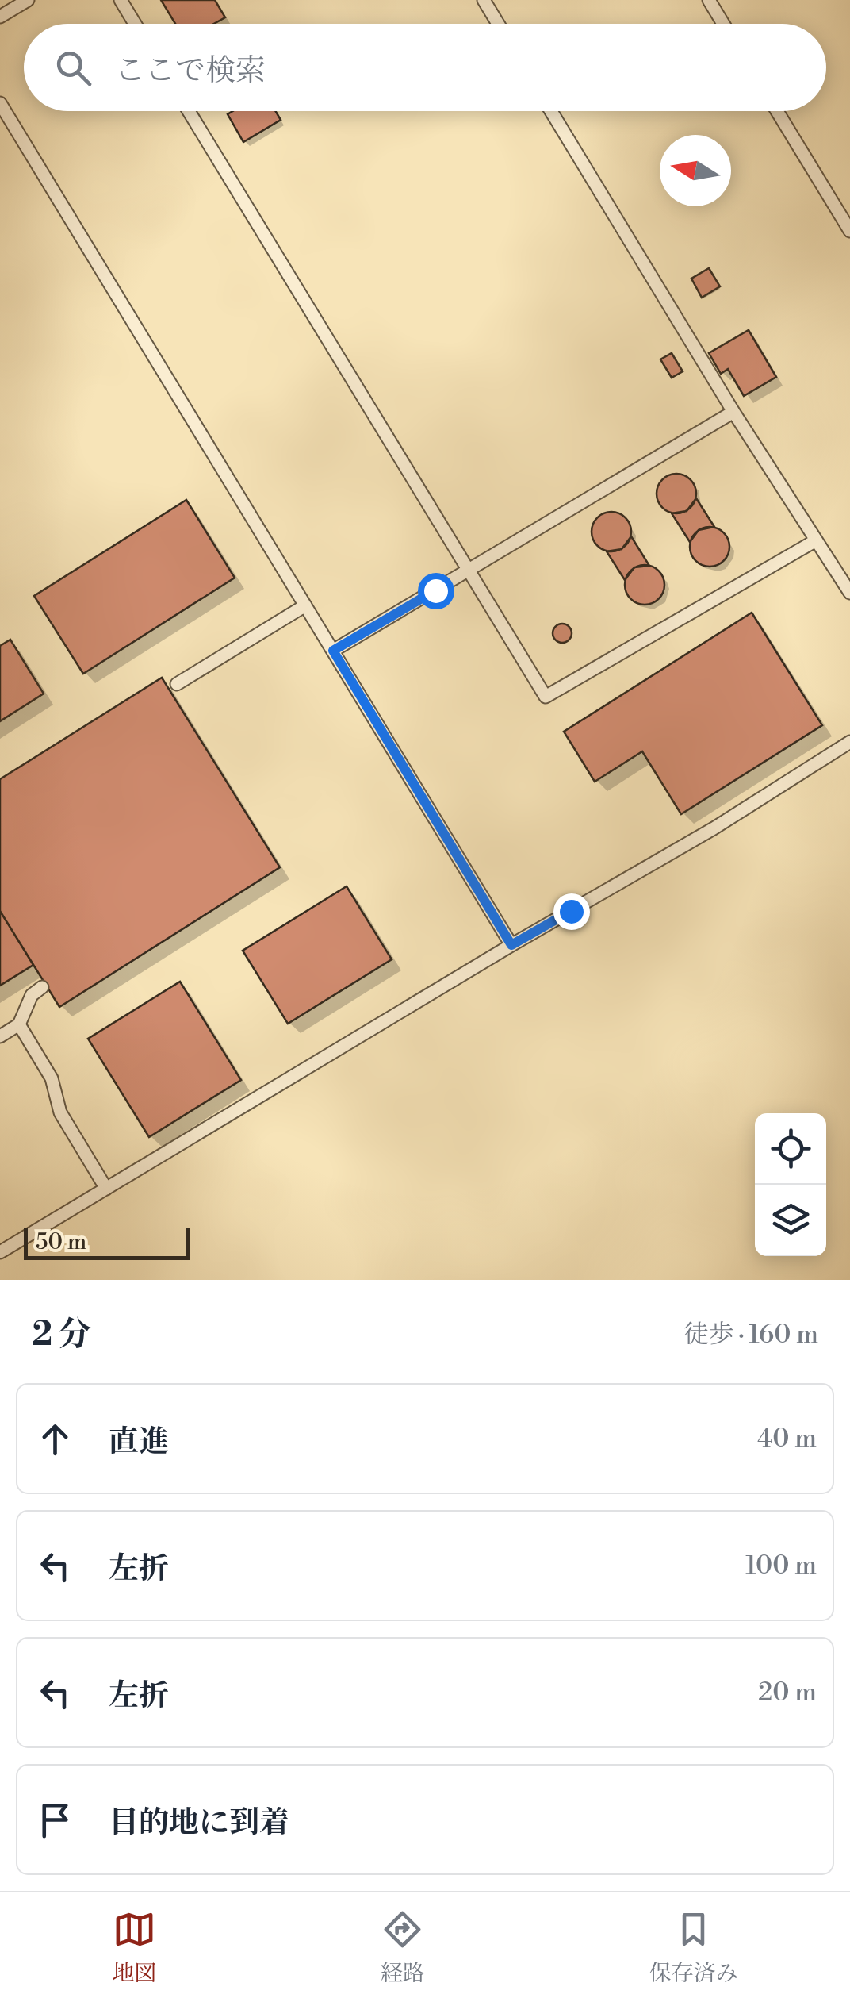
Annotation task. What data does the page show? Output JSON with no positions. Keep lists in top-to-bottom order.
{
  "scale_bar": "50 m",
  "north": "left",
  "page": {
    "search": "ここで検索",
    "scale": "50 m",
    "heading": ["2 分", "徒歩 · 160 m"],
    "list": [
      ["直進", "40 m"],
      ["左折", "100 m"],
      ["左折", "20 m"],
      "目的地に到着"
    ],
    "nav": ["地図", "経路", "保存済み"]
  }
}
